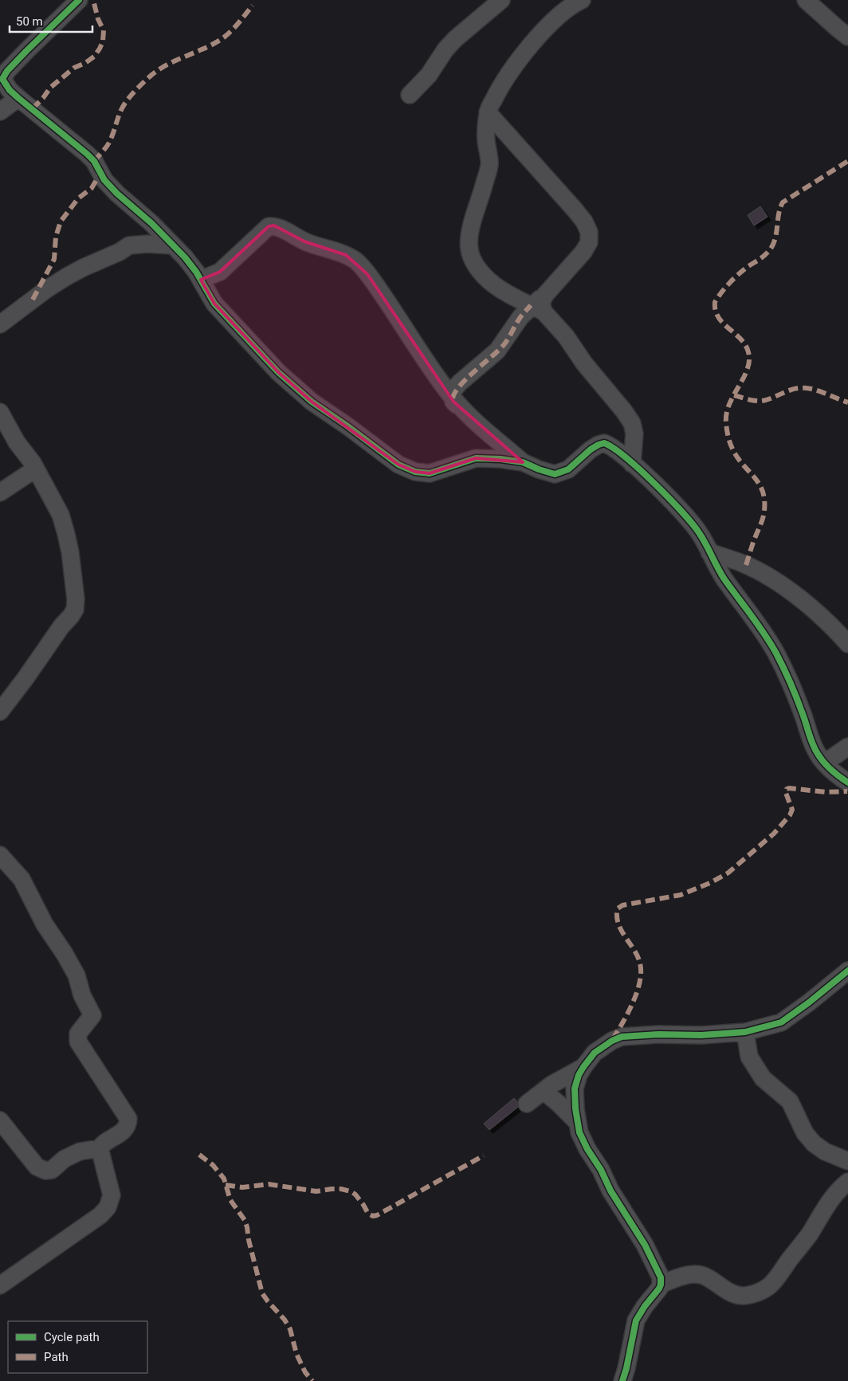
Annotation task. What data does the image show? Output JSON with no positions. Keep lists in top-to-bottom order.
{
  "legend": ["Cycle path", "Path"],
  "scale_bar": "50 m"
}
